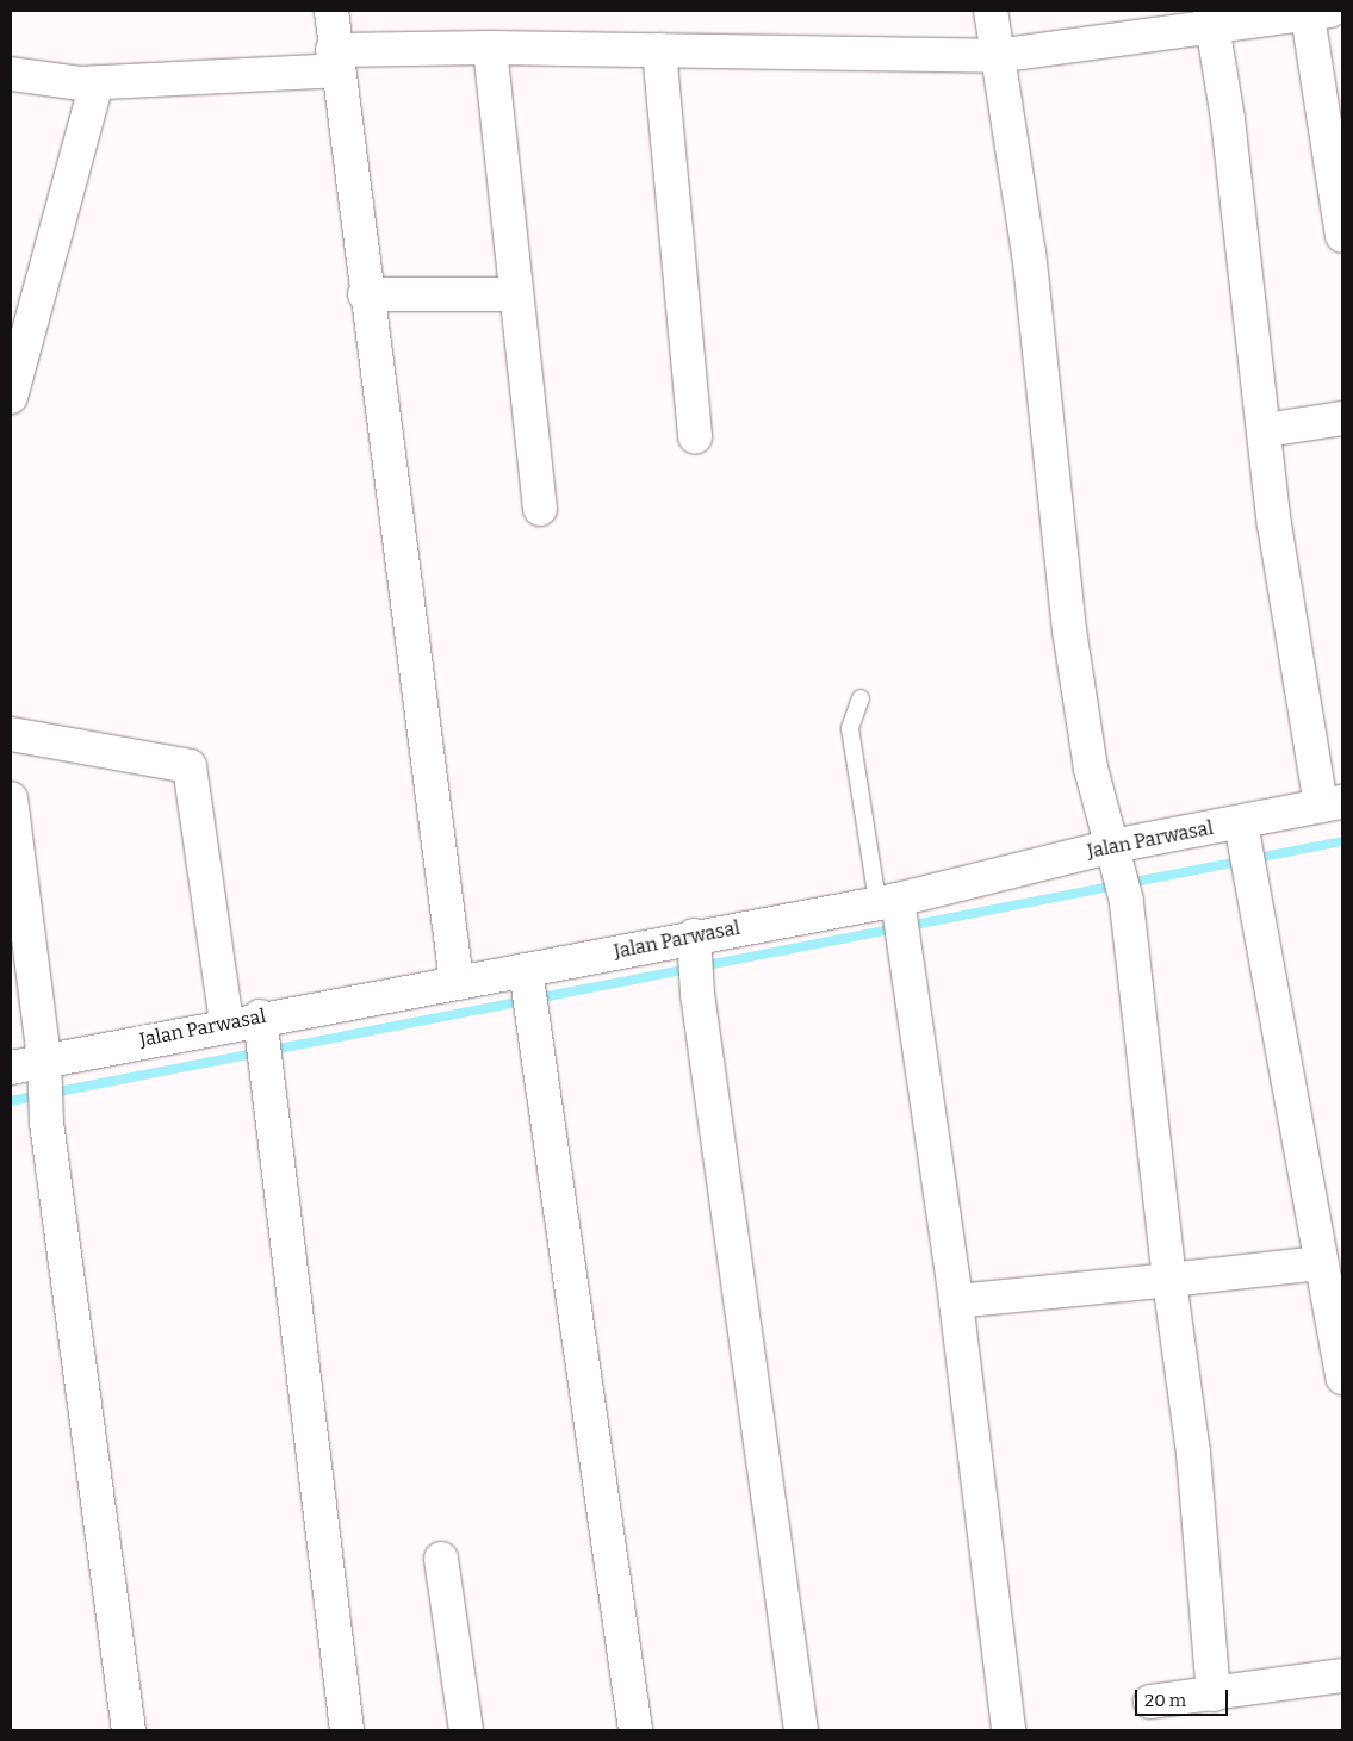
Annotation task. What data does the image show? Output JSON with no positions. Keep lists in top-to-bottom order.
{
  "streets": {
    "street": ["Jalan Parwasal"]
  },
  "scale_bar": "20 m"
}
